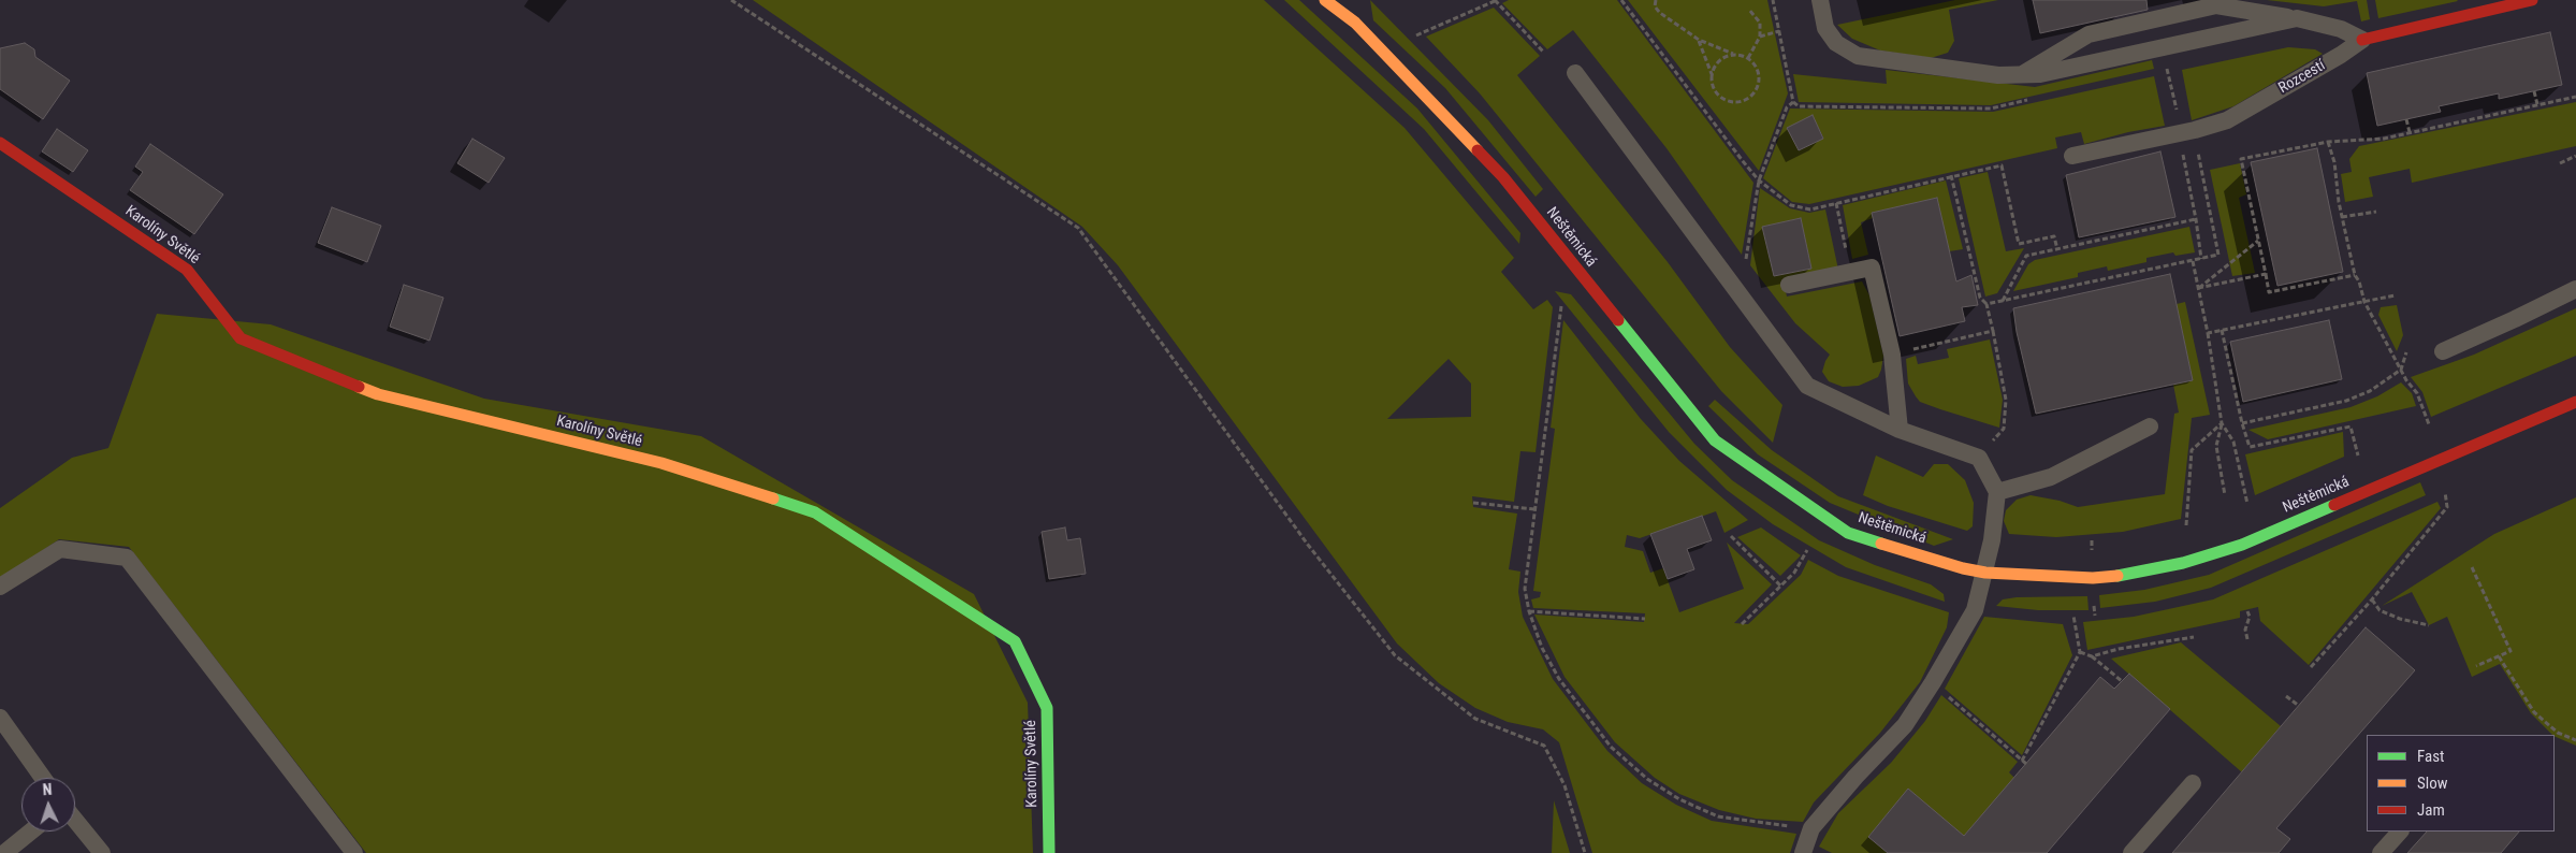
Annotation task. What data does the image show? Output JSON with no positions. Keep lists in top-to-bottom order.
{
  "streets": {
    "street": ["Rozcestí", "Karolíny Světlé", "Neštěmická"]
  },
  "legend": ["Fast", "Slow", "Jam"],
  "north": "top"
}
